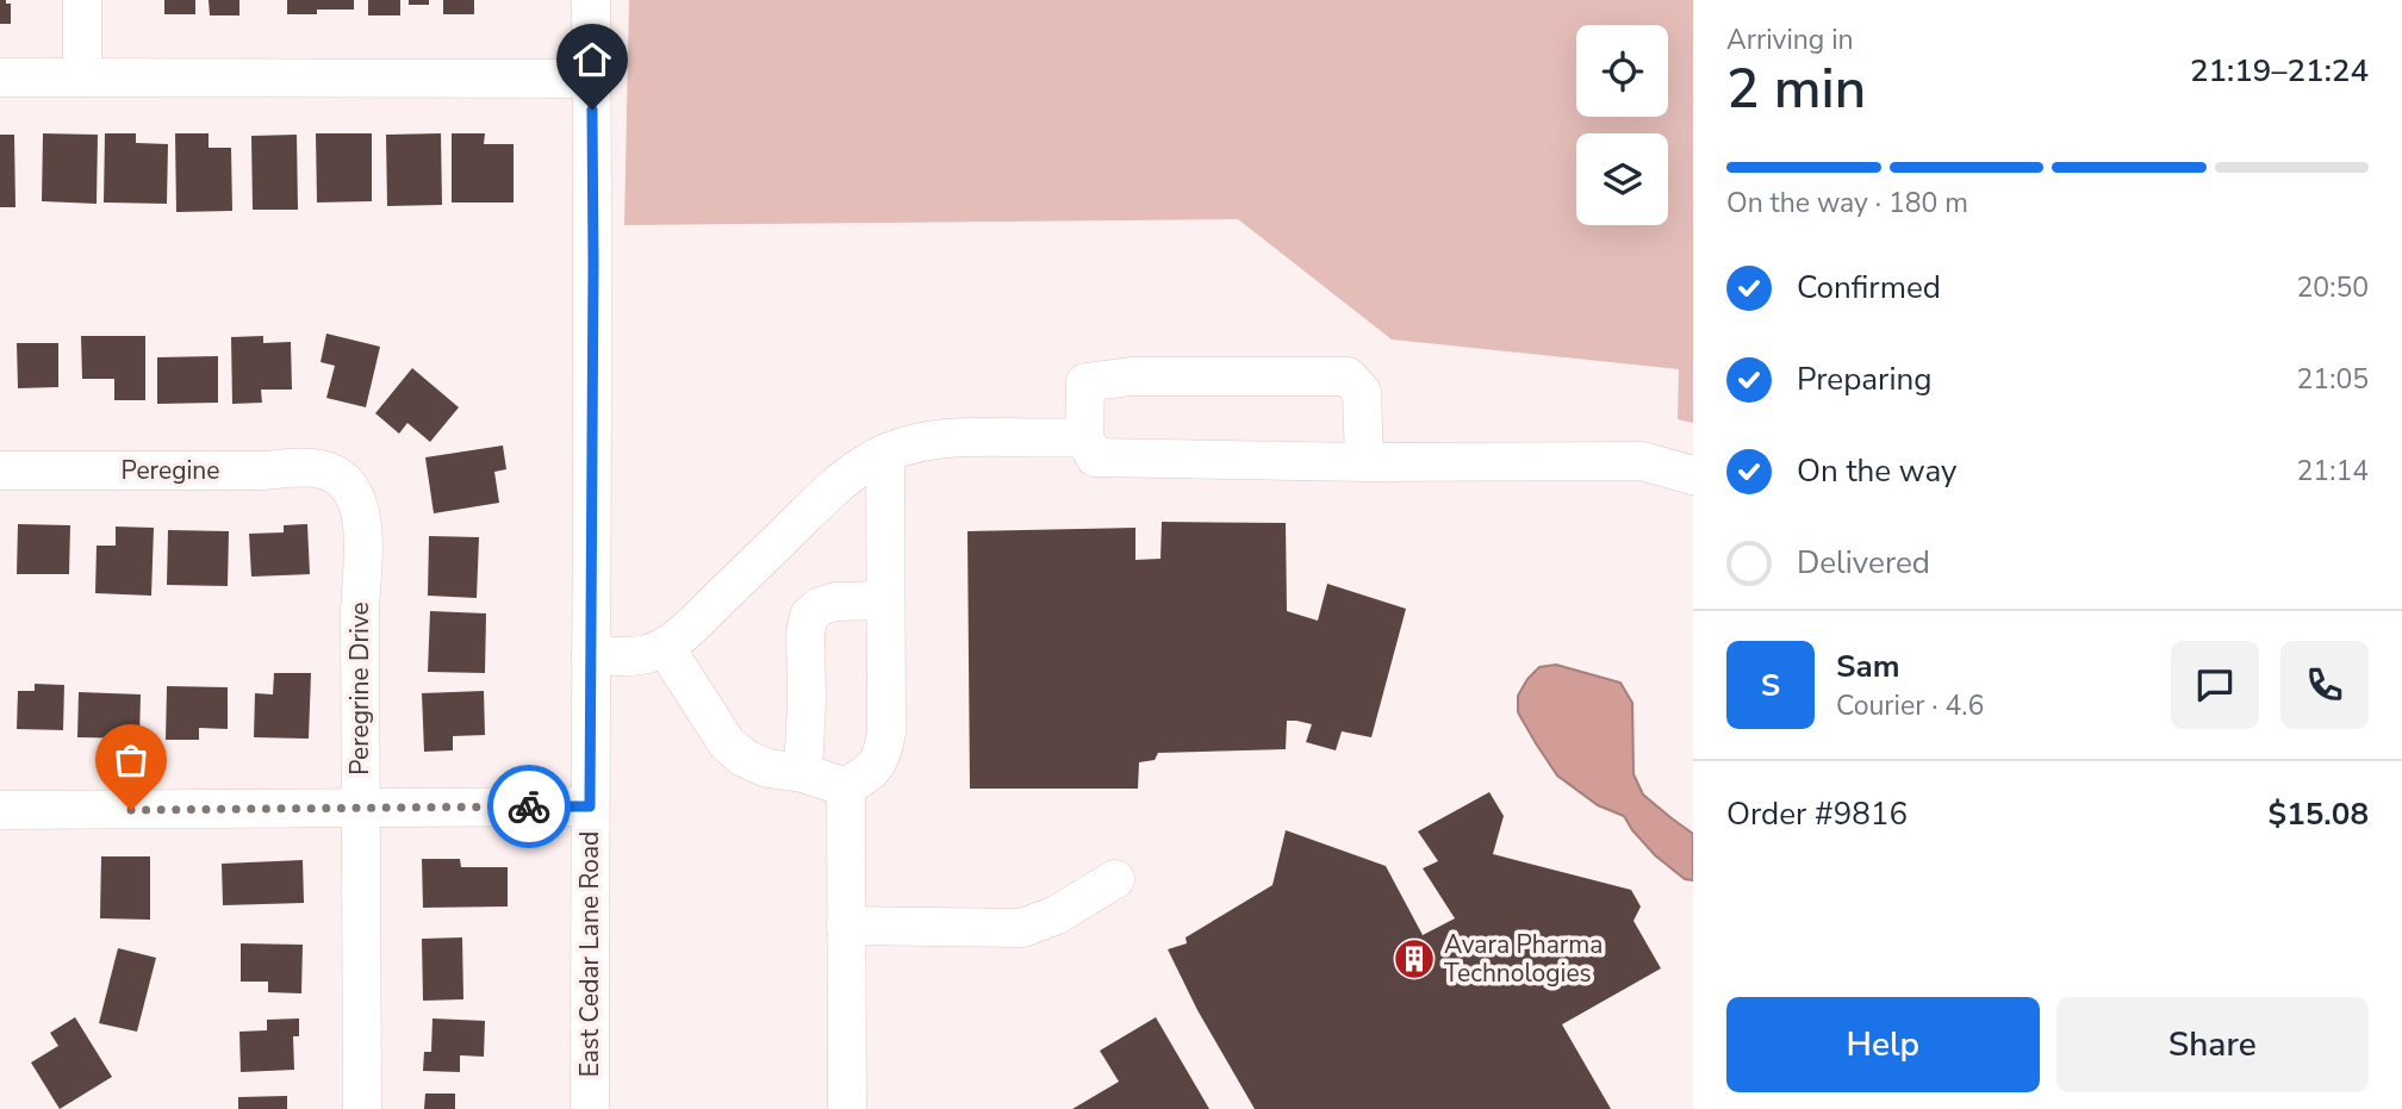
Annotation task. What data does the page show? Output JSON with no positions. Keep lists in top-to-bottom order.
{
  "streets": {
    "street": ["Peregine", "Peregrine Drive", "East Cedar Lane Road"]
  },
  "crossings": [
    ["Peregine", "Peregrine Drive"]
  ],
  "places": {
    "building": ["Avara Pharma Technologies"]
  },
  "page": {
    "heading": ["2 min", "Arriving in", "21:19–21:24"],
    "panel": [
      "Sam",
      "Courier · 4.6",
      "Order #9816",
      "$15.08"
    ],
    "bar": "On the way · 180 m",
    "list": [
      ["Confirmed", "20:50"],
      ["Preparing", "21:05"],
      ["On the way", "21:14"],
      "Delivered"
    ],
    "round": "S",
    "buttons": ["Help", "Share"]
  }
}
